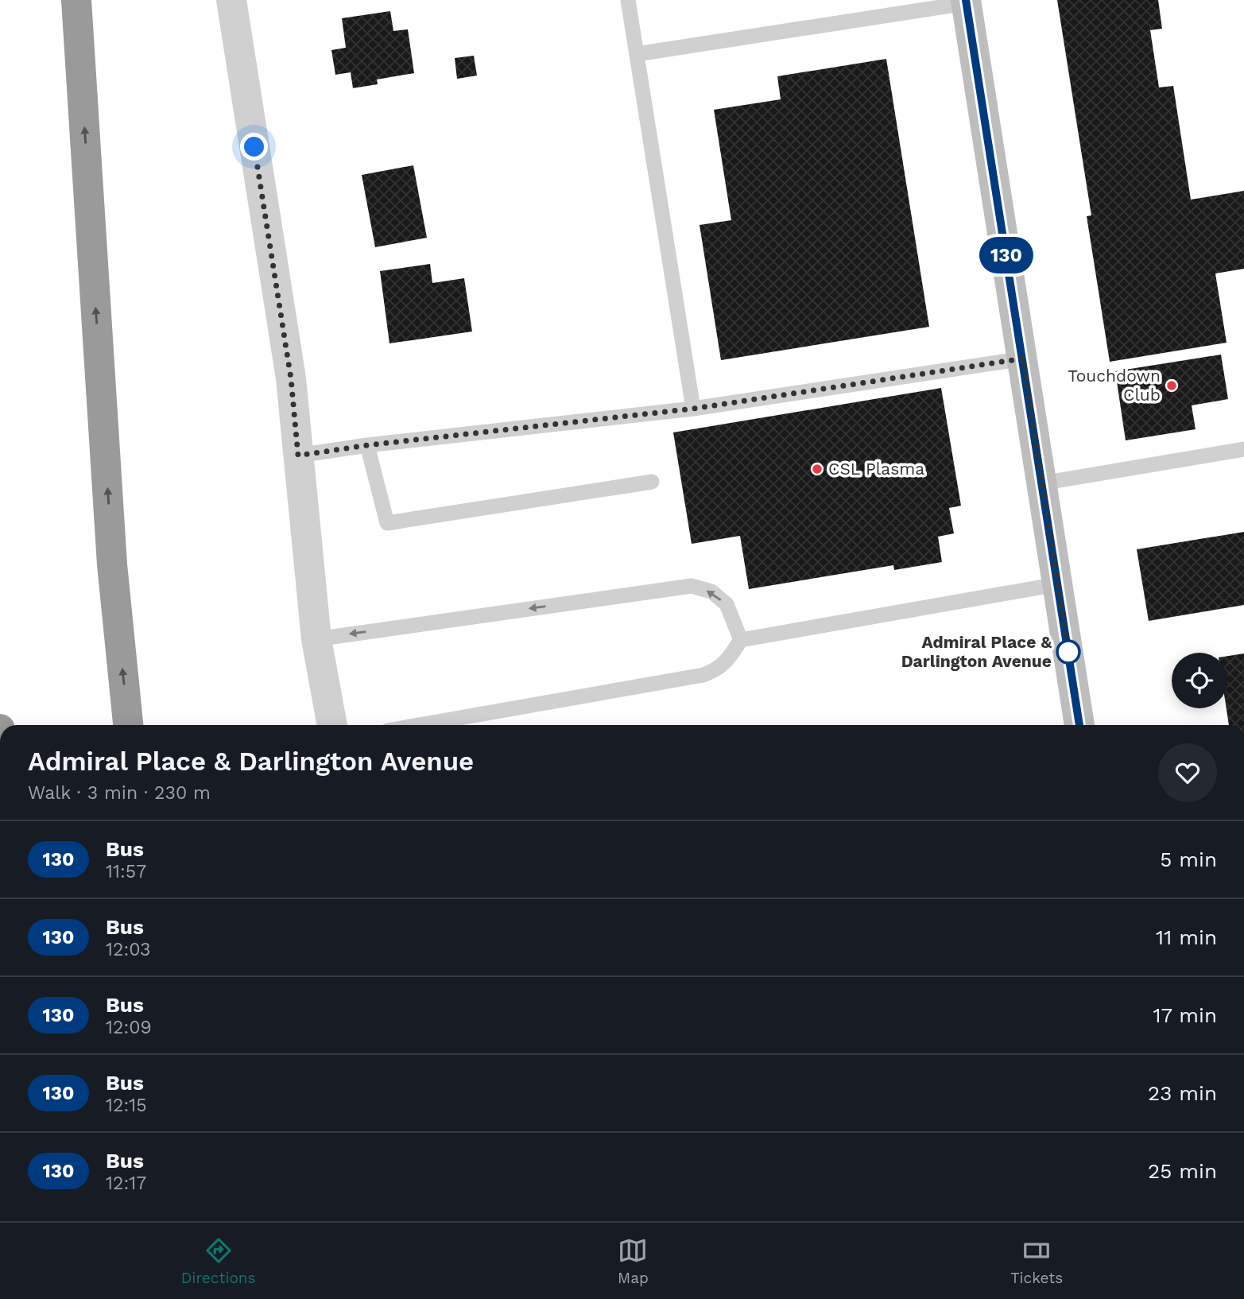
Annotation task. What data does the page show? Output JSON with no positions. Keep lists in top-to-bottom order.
{
  "places": ["Touchdown Club", "CSL Plasma", "Admiral Place & Darlington Avenue"],
  "lines": ["bus line 130"],
  "page": {
    "on_map": "130",
    "heading": ["Admiral Place & Darlington Avenue", "Walk · 3 min · 230 m"],
    "list": [
      {
        "mark": "130",
        "name": "Bus",
        "note": "11:57",
        "value": "5 min"
      },
      {
        "mark": "130",
        "name": "Bus",
        "note": "12:03",
        "value": "11 min"
      },
      {
        "mark": "130",
        "name": "Bus",
        "note": "12:09",
        "value": "17 min"
      },
      {
        "mark": "130",
        "name": "Bus",
        "note": "12:15",
        "value": "23 min"
      },
      {
        "mark": "130",
        "name": "Bus",
        "note": "12:17",
        "value": "25 min"
      }
    ],
    "tabs": ["Directions", "Map", "Tickets"]
  }
}
